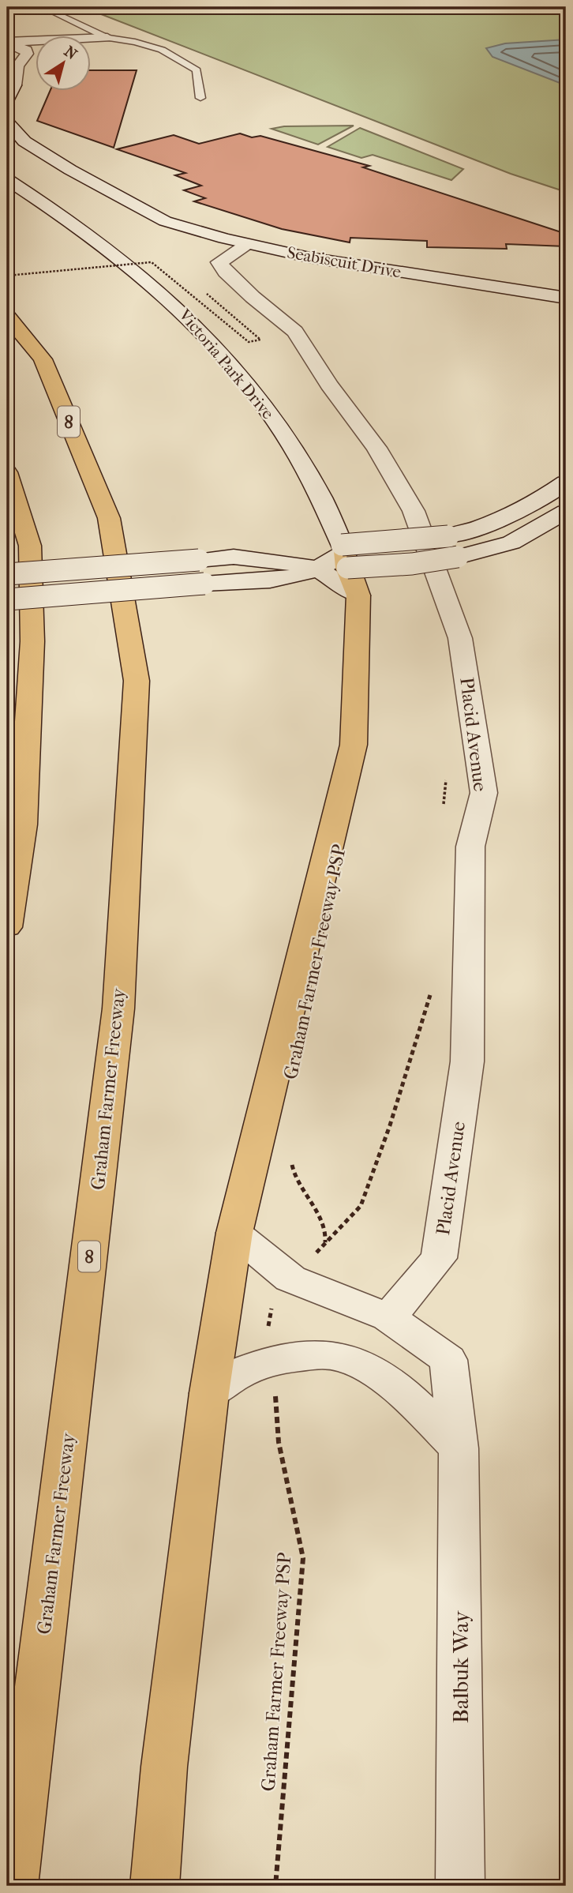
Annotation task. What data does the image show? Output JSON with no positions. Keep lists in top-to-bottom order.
{
  "streets": {
    "highway": ["8", "Graham Farmer Freeway"],
    "street": [
      "Seabiscuit Drive",
      "Victoria Park Drive",
      "Placid Avenue",
      "Balbuk Way"
    ],
    "path": ["Graham Farmer Freeway PSP"]
  },
  "crossings": [
    ["Placid Avenue", "Balbuk Way"],
    ["Graham Farmer Freeway PSP", "Balbuk Way"]
  ],
  "north": "top right"
}
